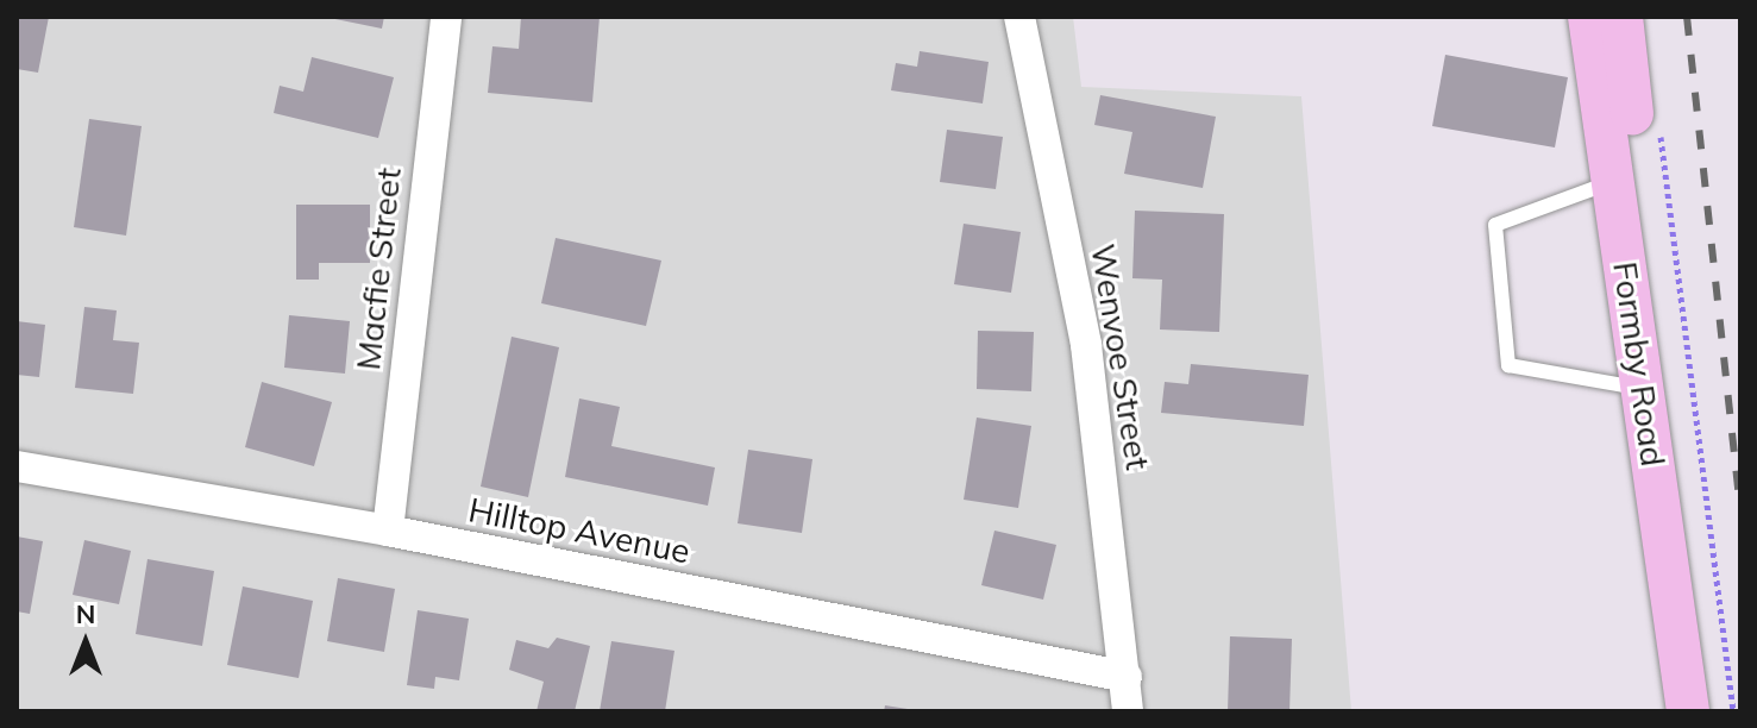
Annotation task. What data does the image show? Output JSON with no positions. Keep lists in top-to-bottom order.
{
  "streets": {
    "main road": ["Formby Road"],
    "street": ["Macfie Street", "Wenvoe Street", "Hilltop Avenue"]
  },
  "crossings": [
    ["Macfie Street", "Hilltop Avenue"],
    ["Wenvoe Street", "Hilltop Avenue"]
  ],
  "north": "top"
}
